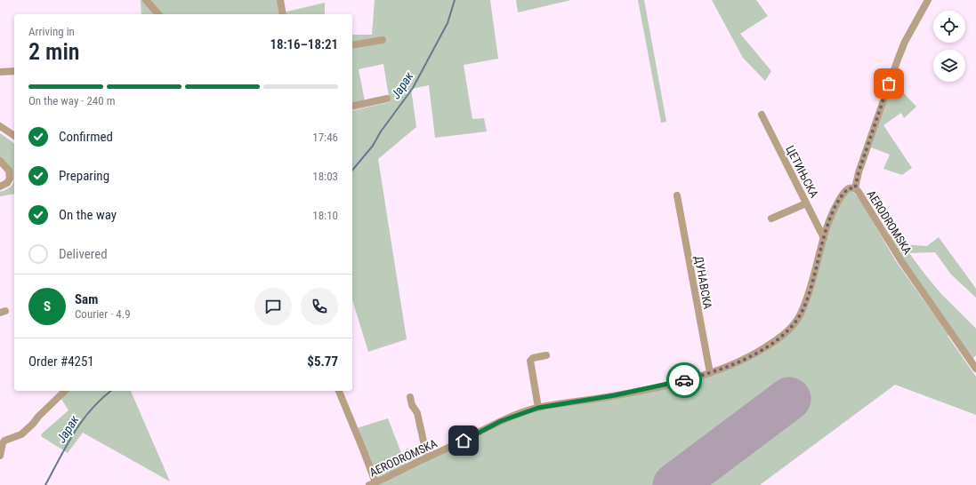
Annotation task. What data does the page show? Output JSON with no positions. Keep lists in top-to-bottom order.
{
  "streets": {
    "street": ["ЦЕТИЊСКА", "AERODROMSKA", "ДУНАВСКА"]
  },
  "crossings": [
    ["ЦЕТИЊСКА", "AERODROMSKA"],
    ["AERODROMSKA", "ДУНАВСКА"]
  ],
  "water": ["Јарак"],
  "page": {
    "heading": ["2 min", "Arriving in", "18:16–18:21"],
    "panel": [
      "Sam",
      "Courier · 4.9",
      "Order #4251",
      "$5.77"
    ],
    "bar": "On the way · 240 m",
    "list": [
      ["Confirmed", "17:46"],
      ["Preparing", "18:03"],
      ["On the way", "18:10"],
      "Delivered"
    ],
    "round": "S"
  }
}
